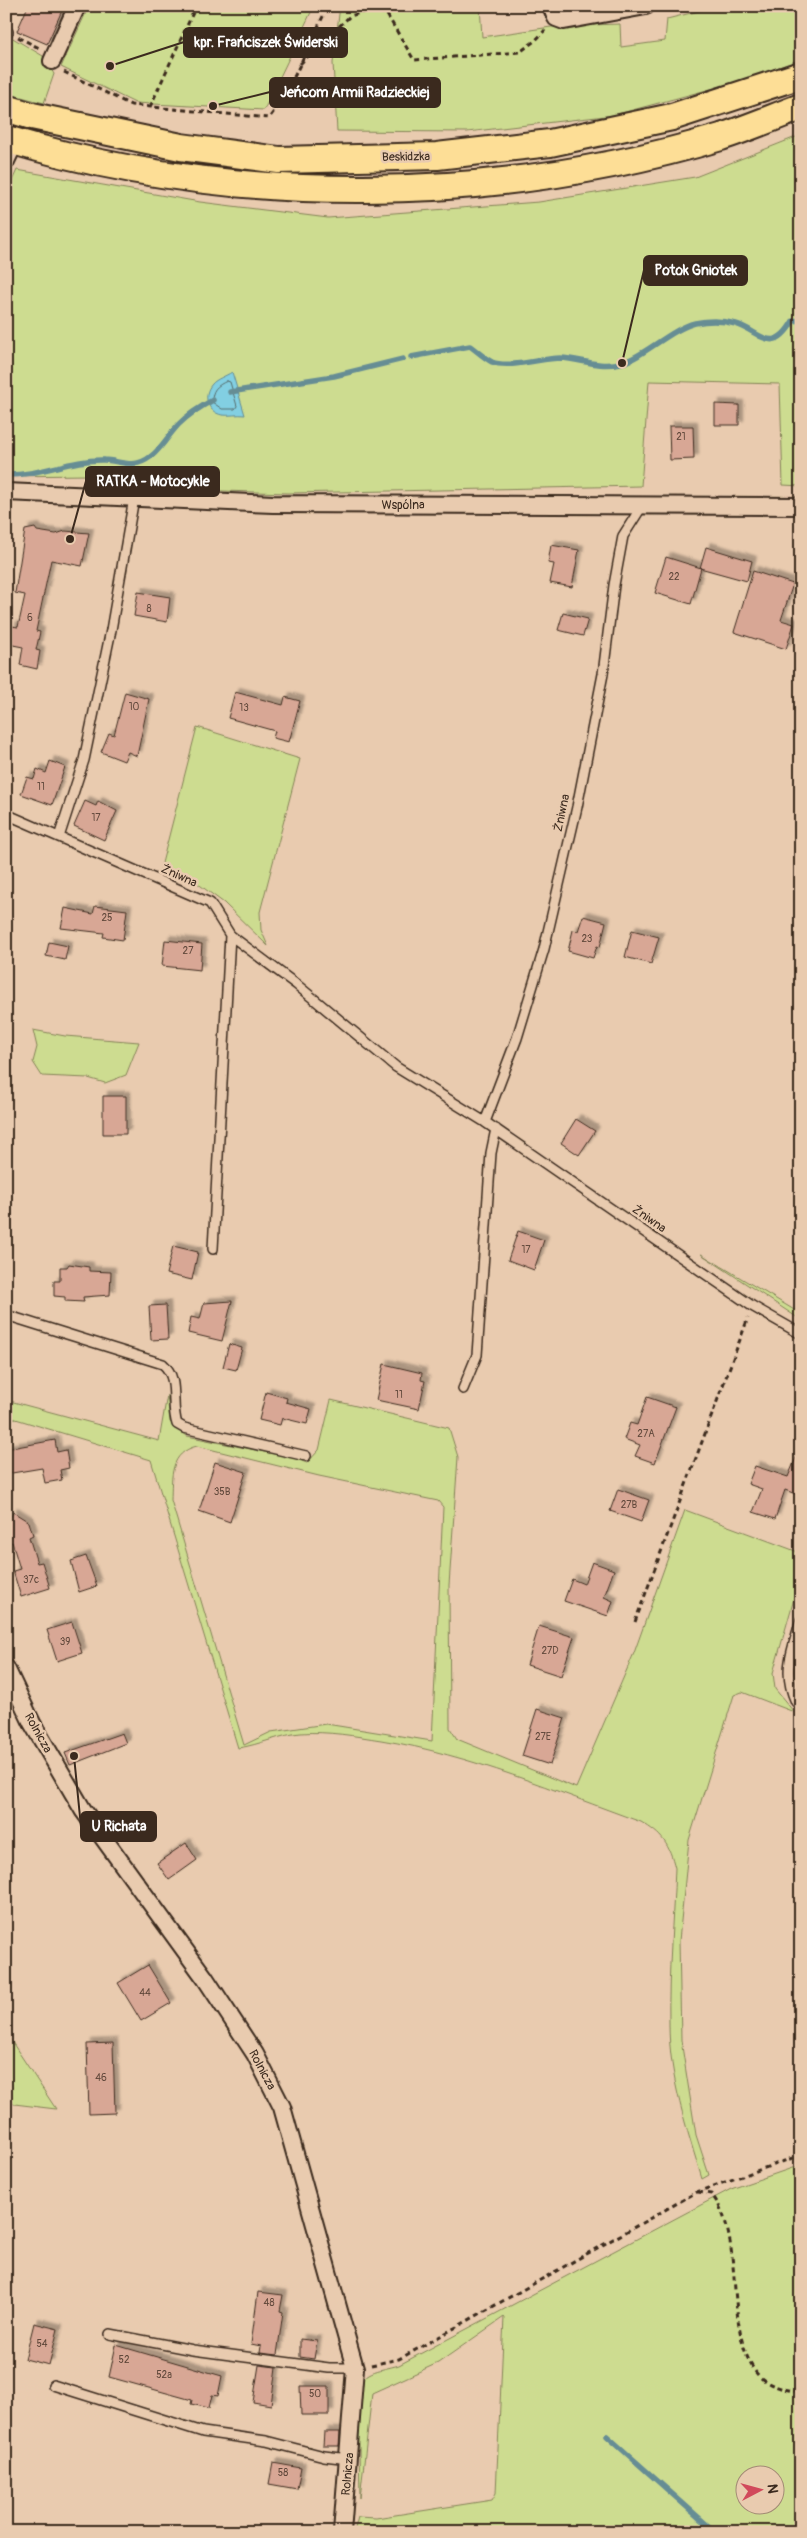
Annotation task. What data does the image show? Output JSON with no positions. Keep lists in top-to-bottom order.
{
  "streets": {
    "main road": ["Beskidzka"],
    "street": ["Wspólna", "Rolnicza"],
    "lane": ["Żniwna"]
  },
  "crossings": [
    ["Wspólna", "Żniwna"]
  ],
  "places": [
    "kpr. Frańciszek Świderski",
    "Jeńcom Armii Radzieckiej",
    "Potok Gniotek",
    "RATKA - Motocykle",
    "U Richata"
  ],
  "house_numbers": [
    "21",
    "22",
    "8",
    "6",
    "10",
    "13",
    "11",
    "17",
    "25",
    "23",
    "27",
    "17",
    "11",
    "27A",
    "35B",
    "27B",
    "37c",
    "39",
    "27D",
    "27E",
    "44",
    "46",
    "48",
    "54",
    "52",
    "52a",
    "50",
    "58"
  ],
  "north": "right"
}
